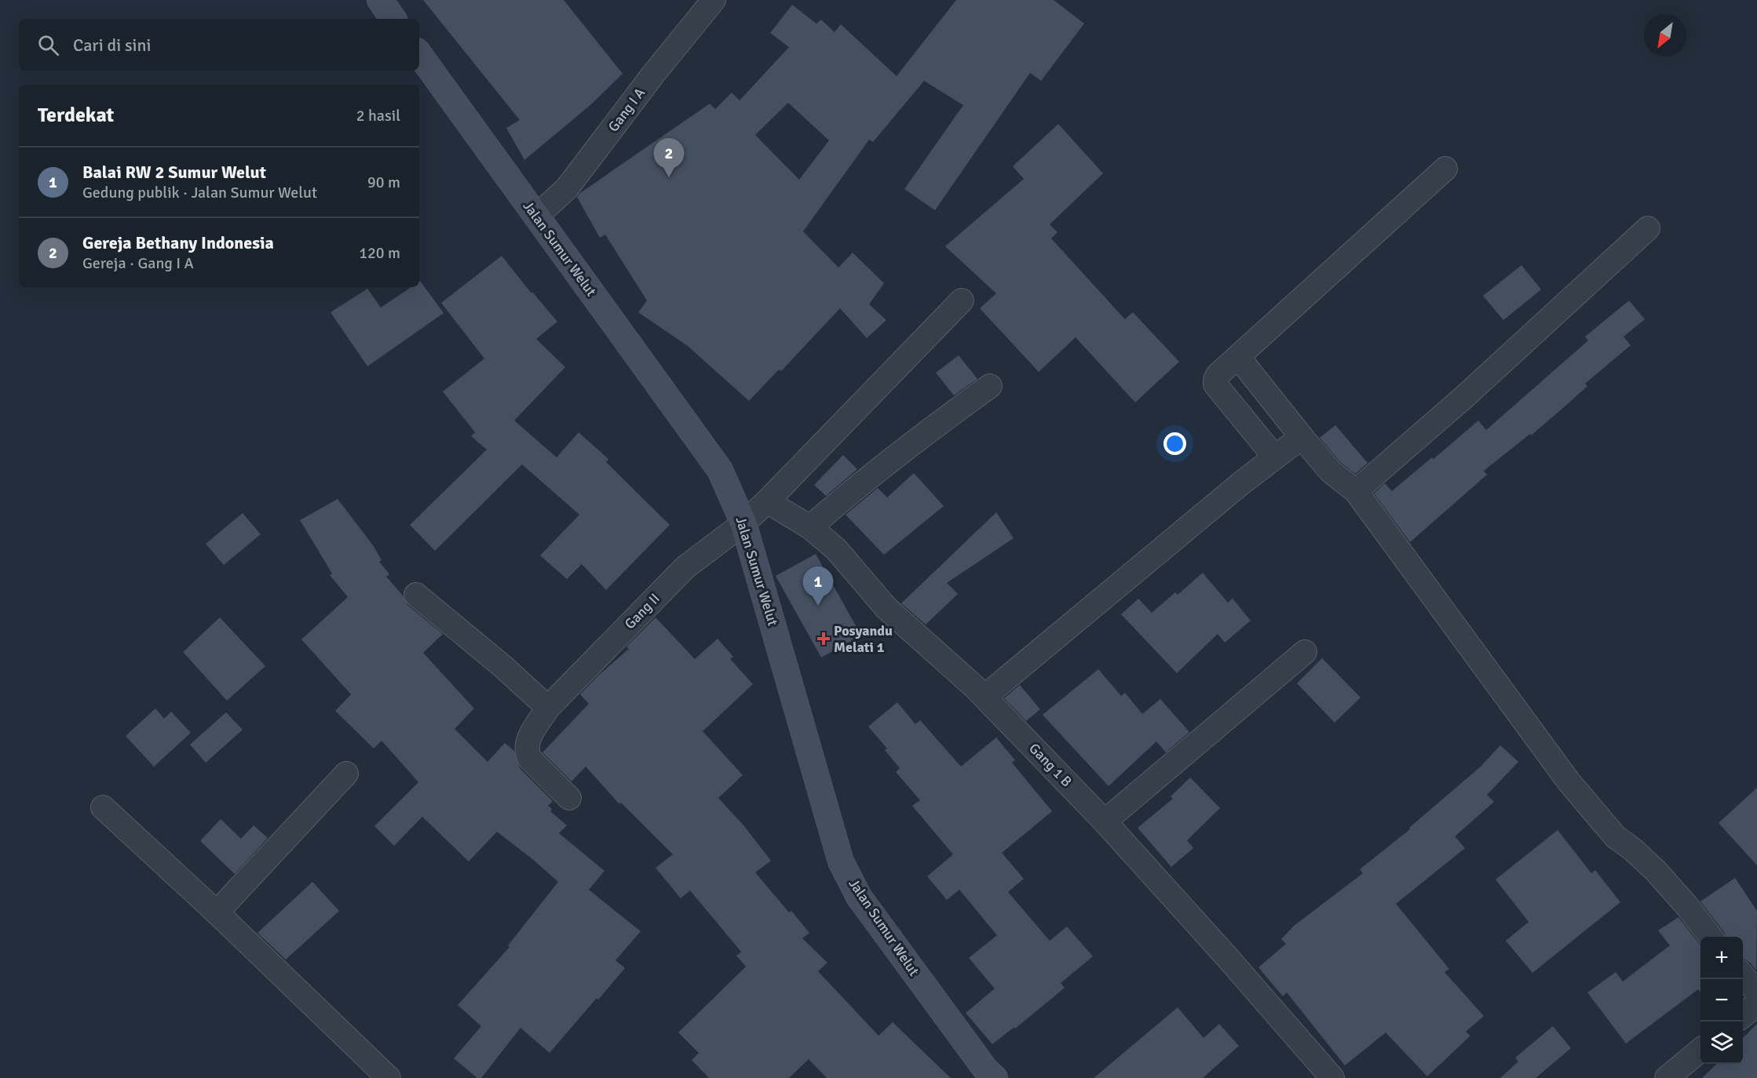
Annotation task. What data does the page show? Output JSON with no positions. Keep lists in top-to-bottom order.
{
  "streets": {
    "street": [
      "Gang I A",
      "Jalan Sumur Welut",
      "Gang II",
      "Gang 1 B"
    ]
  },
  "crossings": [
    ["Gang I A", "Jalan Sumur Welut"],
    ["Jalan Sumur Welut", "Gang II"]
  ],
  "places": {
    "health": ["Posyandu Melati 1"]
  },
  "north": "bottom left",
  "page": {
    "search": "Cari di sini",
    "heading": ["Terdekat", "2 hasil"],
    "pins": ["2", "1"],
    "list": [
      {
        "mark": "1",
        "name": "Balai RW 2 Sumur Welut",
        "note": "Gedung publik · Jalan Sumur Welut",
        "value": "90 m"
      },
      {
        "mark": "2",
        "name": "Gereja Bethany Indonesia",
        "note": "Gereja · Gang I A",
        "value": "120 m"
      }
    ],
    "map_buttons": ["+", "−"]
  }
}
